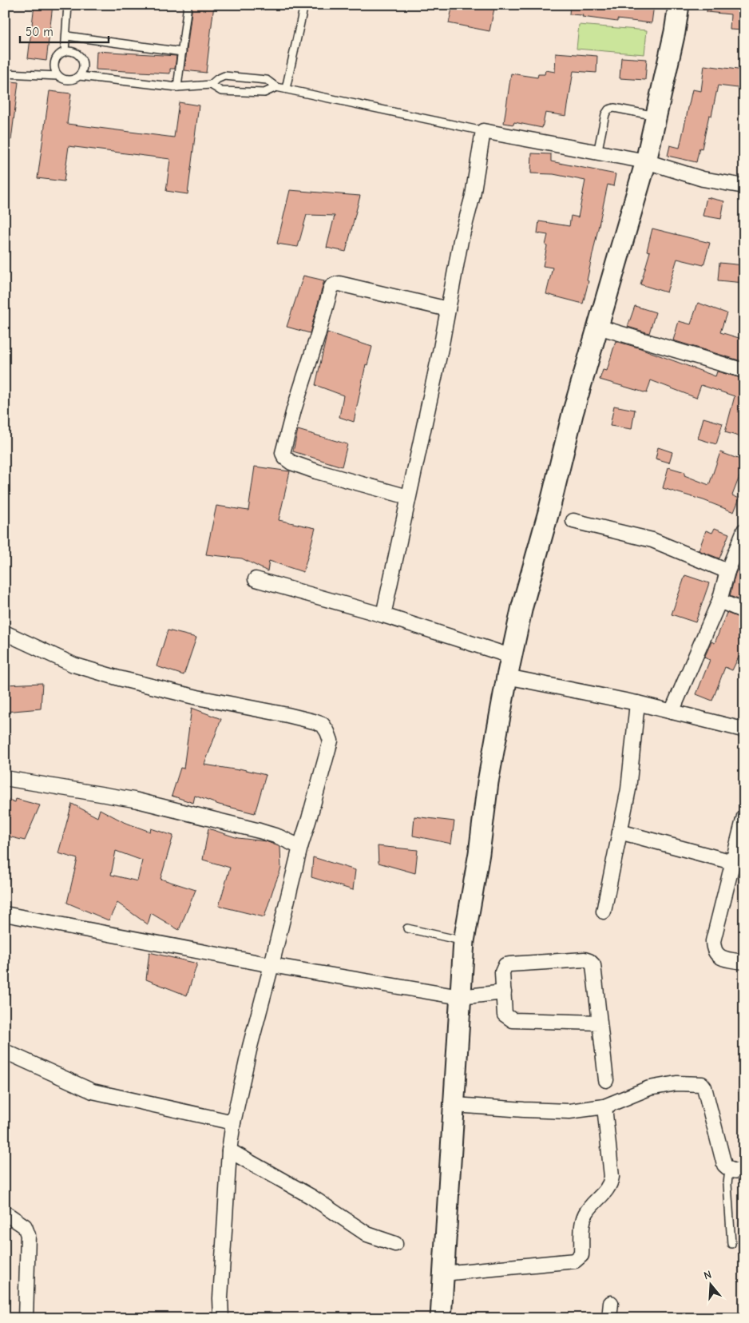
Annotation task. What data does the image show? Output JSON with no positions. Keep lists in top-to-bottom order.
{
  "scale_bar": "50 m",
  "north": "top"
}
